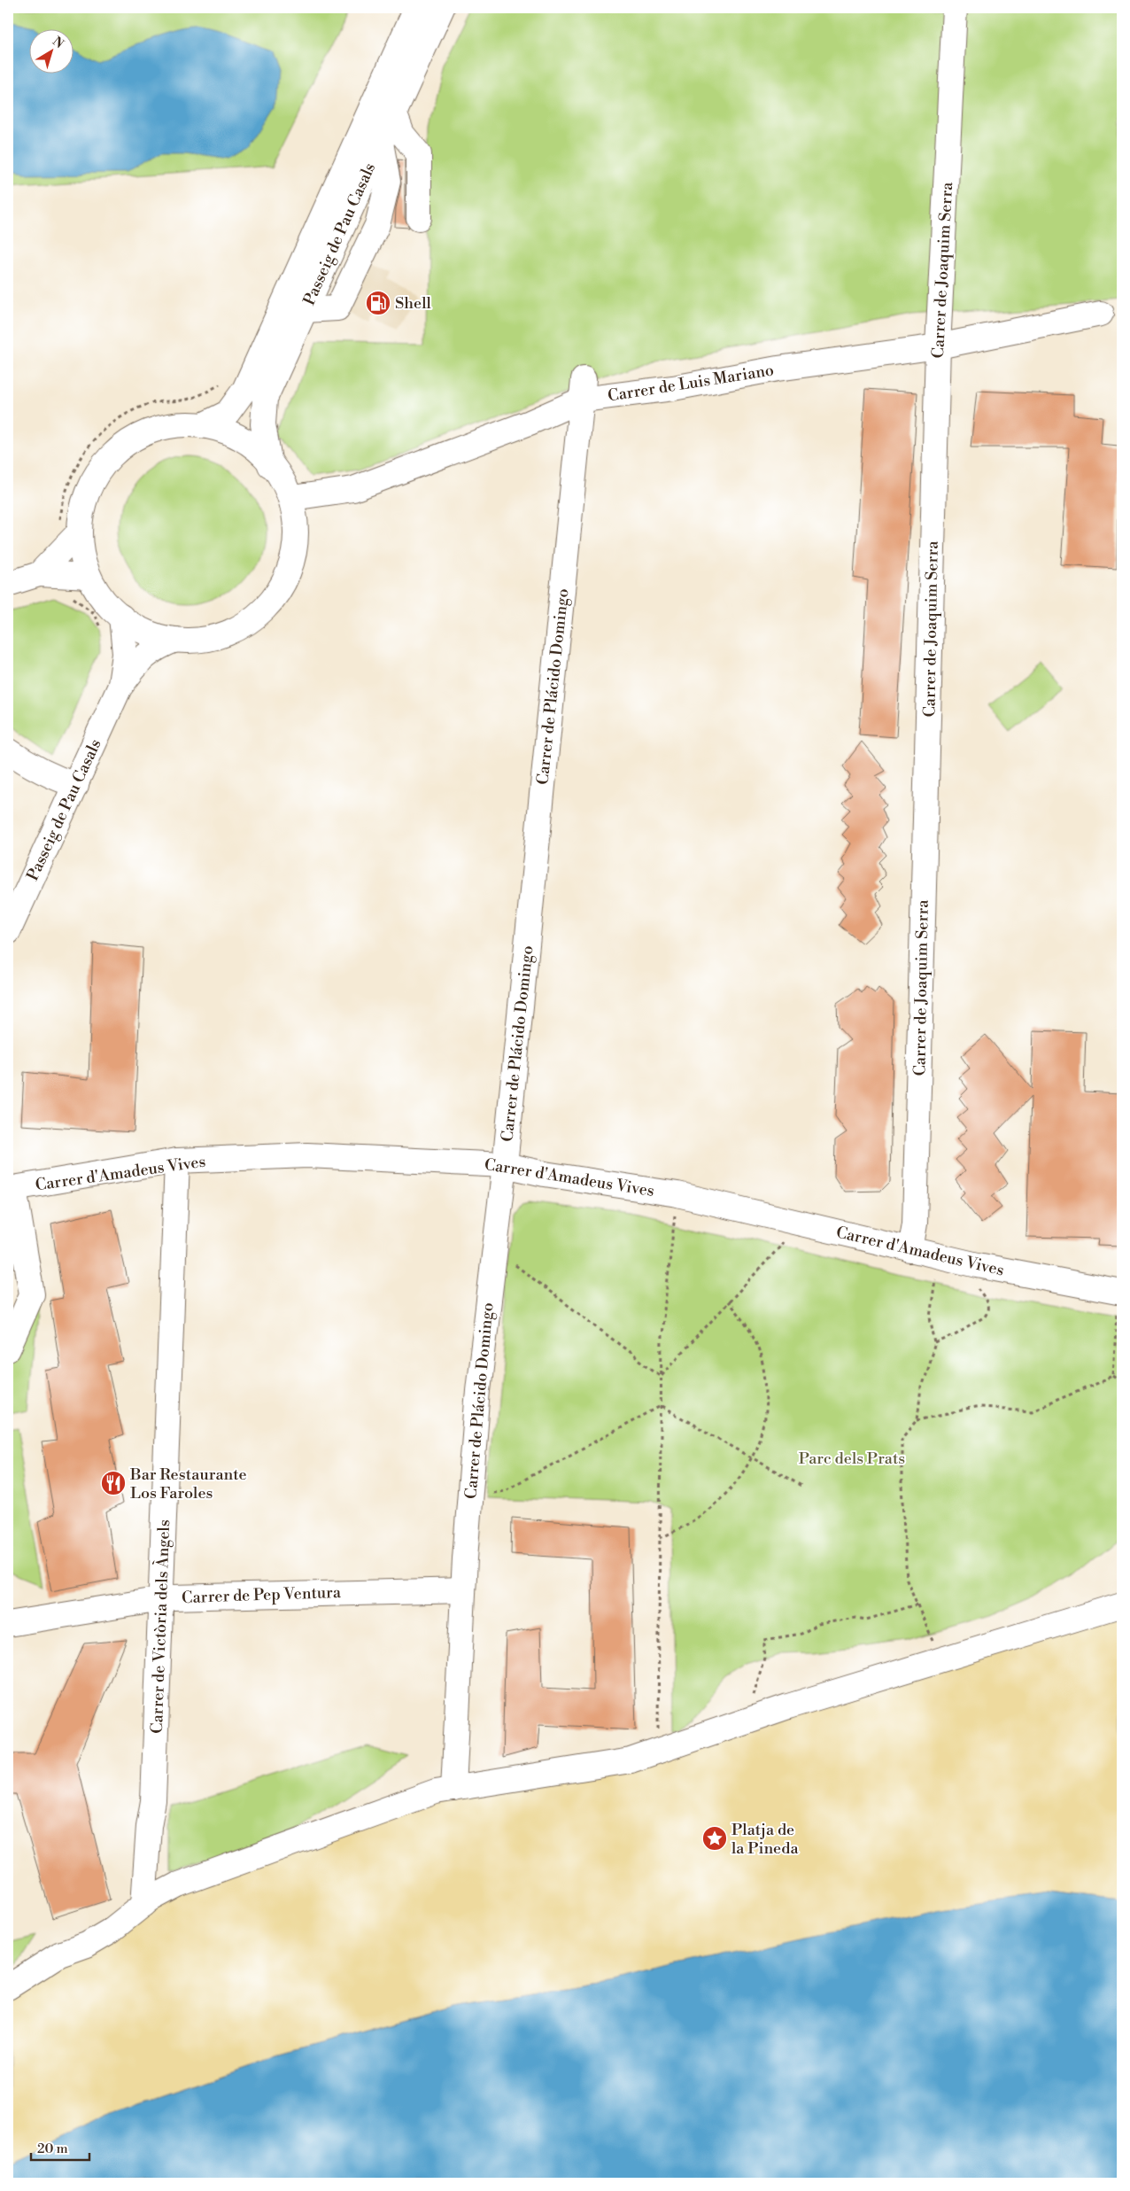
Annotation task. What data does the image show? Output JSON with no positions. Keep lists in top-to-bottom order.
{
  "streets": {
    "street": [
      "Passeig de Pau Casals",
      "Carrer de Joaquim Serra",
      "Carrer de Luis Mariano",
      "Carrer de Plácido Domingo",
      "Carrer d'Amadeus Vives",
      "Carrer de Pep Ventura",
      "Carrer de Victòria dels Àngels"
    ]
  },
  "crossings": [
    ["Carrer de Joaquim Serra", "Carrer de Luis Mariano"],
    ["Carrer de Joaquim Serra", "Carrer d'Amadeus Vives"],
    ["Carrer de Luis Mariano", "Carrer de Plácido Domingo"],
    ["Carrer de Plácido Domingo", "Carrer d'Amadeus Vives"],
    ["Carrer de Plácido Domingo", "Carrer de Pep Ventura"],
    ["Carrer d'Amadeus Vives", "Carrer de Victòria dels Àngels"],
    ["Carrer de Pep Ventura", "Carrer de Victòria dels Àngels"]
  ],
  "parks": ["Parc dels Prats"],
  "places": {
    "fuel station": ["Shell"],
    "restaurant": ["Bar Restaurante Los Faroles"],
    "place": ["Platja de la Pineda"]
  },
  "scale_bar": "20 m",
  "north": "top right"
}
